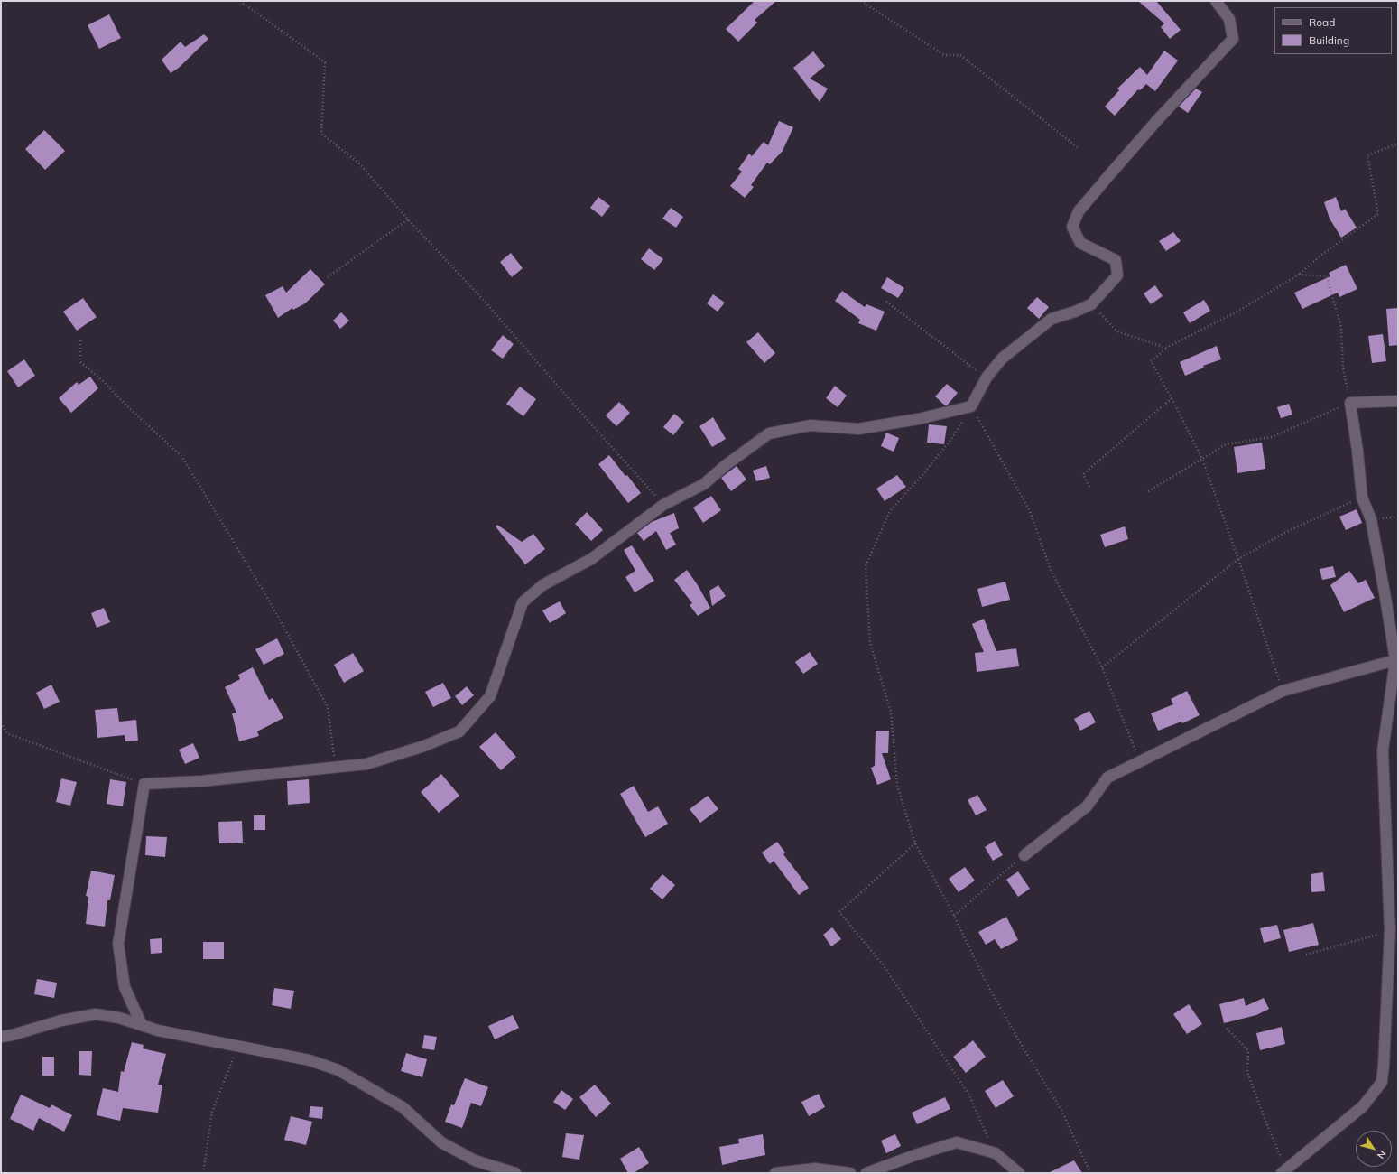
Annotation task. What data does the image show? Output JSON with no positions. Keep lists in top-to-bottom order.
{
  "legend": ["Road", "Building"],
  "north": "bottom right"
}
